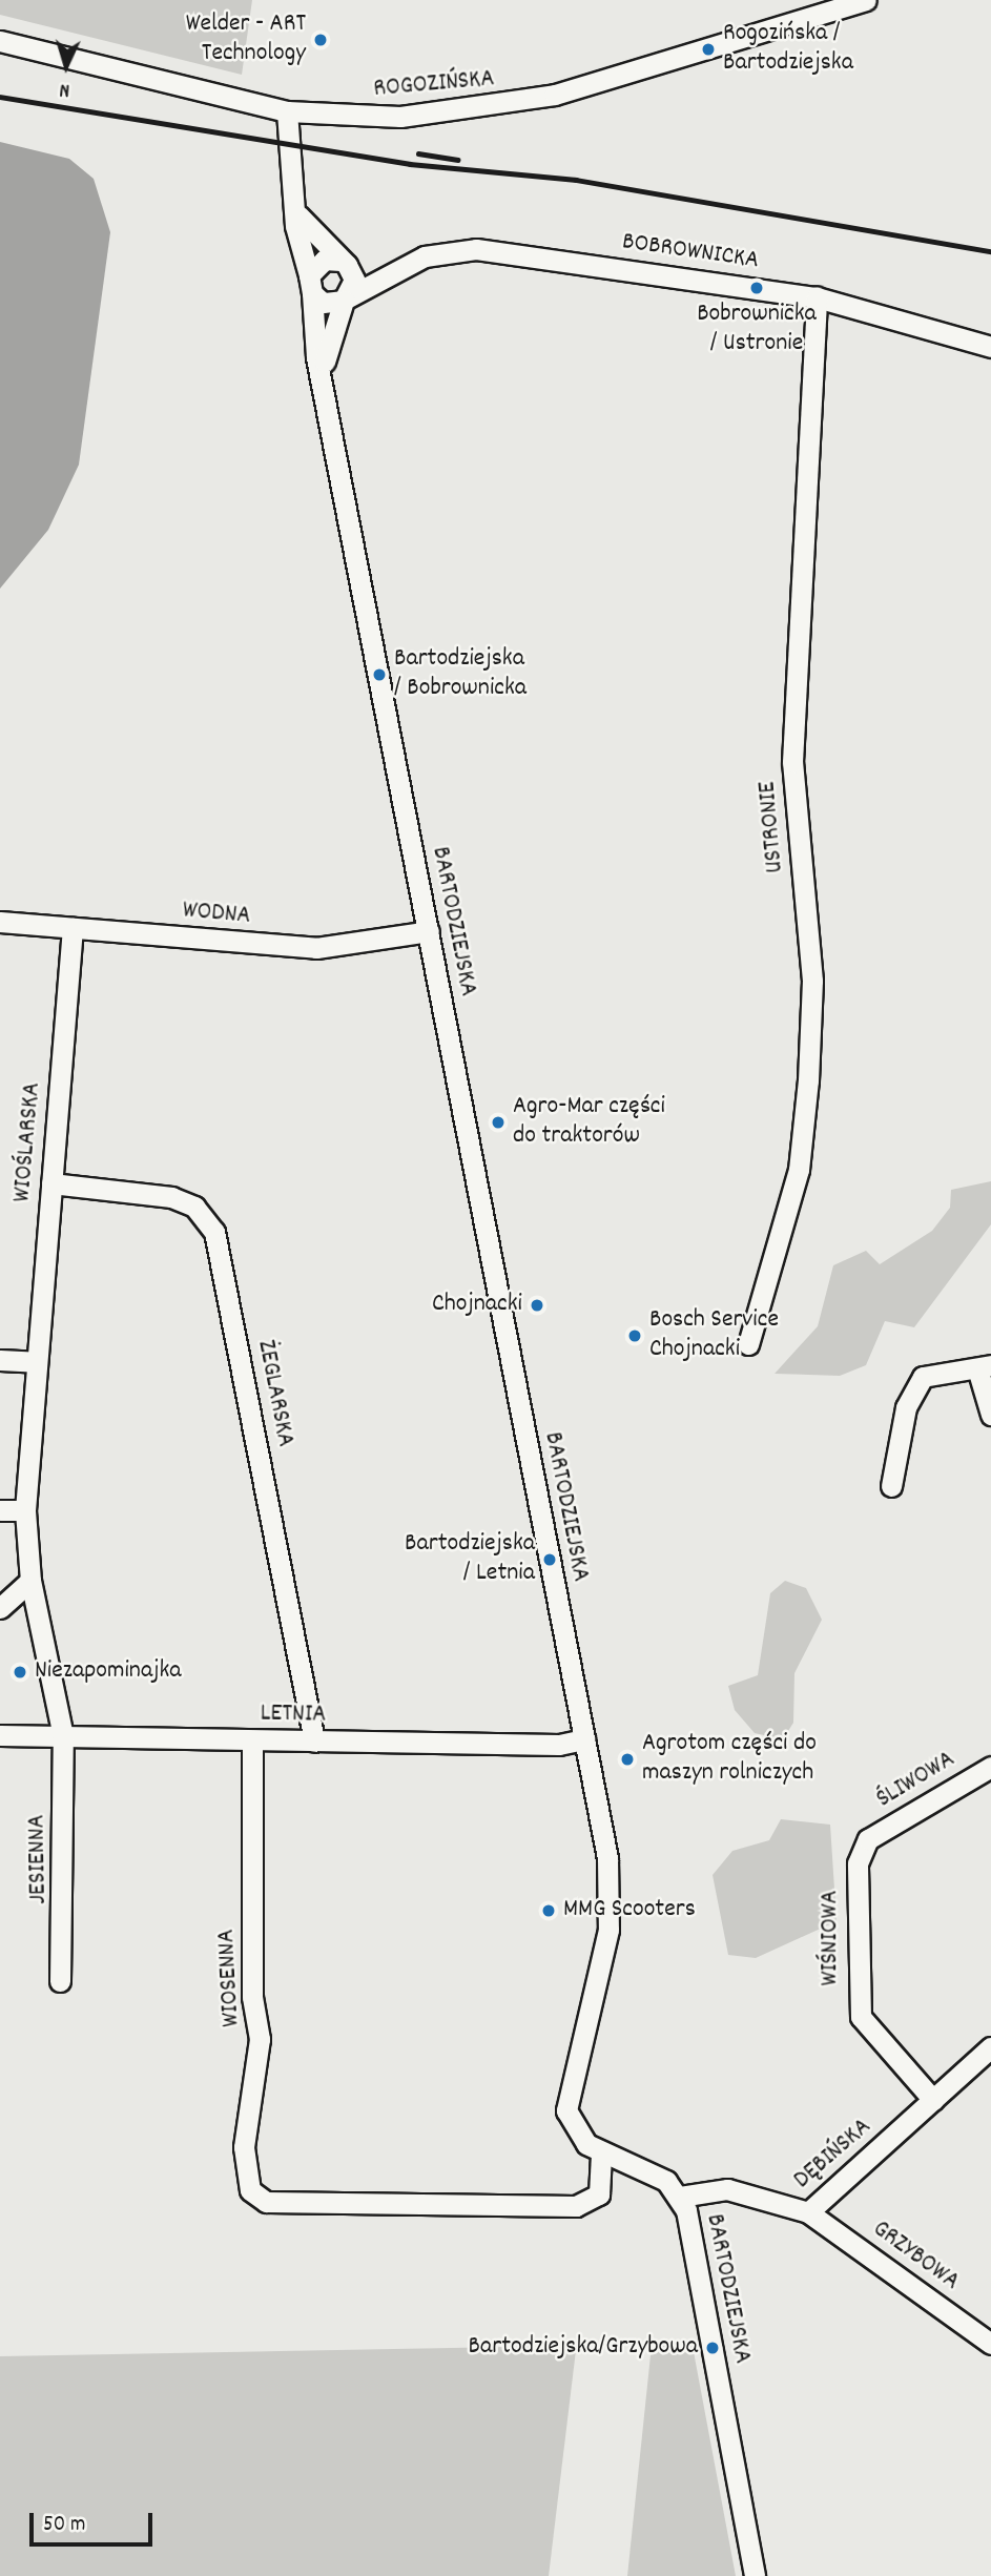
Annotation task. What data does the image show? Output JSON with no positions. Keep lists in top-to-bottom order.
{
  "streets": {
    "street": [
      "ROGOZIŃSKA",
      "BOBROWNICKA",
      "USTRONIE",
      "WODNA",
      "BARTODZIEJSKA",
      "WIOŚLARSKA",
      "ŻEGLARSKA",
      "LETNIA",
      "ŚLIWOWA",
      "JESIENNA",
      "WIŚNIOWA",
      "WIOSENNA",
      "DĘBIŃSKA",
      "GRZYBOWA"
    ]
  },
  "crossings": [
    ["ROGOZIŃSKA", "BARTODZIEJSKA"],
    ["BOBROWNICKA", "USTRONIE"],
    ["BOBROWNICKA", "BARTODZIEJSKA"],
    ["WODNA", "BARTODZIEJSKA"],
    ["WODNA", "WIOŚLARSKA"],
    ["BARTODZIEJSKA", "LETNIA"],
    ["BARTODZIEJSKA", "WIOSENNA"],
    ["BARTODZIEJSKA", "DĘBIŃSKA"],
    ["WIOŚLARSKA", "ŻEGLARSKA"],
    ["WIOŚLARSKA", "LETNIA"],
    ["WIOŚLARSKA", "JESIENNA"],
    ["ŻEGLARSKA", "LETNIA"],
    ["LETNIA", "JESIENNA"],
    ["LETNIA", "WIOSENNA"],
    ["ŚLIWOWA", "WIŚNIOWA"],
    ["WIŚNIOWA", "DĘBIŃSKA"],
    ["DĘBIŃSKA", "GRZYBOWA"]
  ],
  "places": [
    "Welder - ART Technology",
    "Rogozińska / Bartodziejska",
    "Bobrownicka / Ustronie",
    "Bartodziejska / Bobrownicka",
    "Agro-Mar części do traktorów",
    "Chojnacki",
    "Bosch Service Chojnacki",
    "Bartodziejska / Letnia",
    "Niezapominajka",
    "Agrotom części do maszyn rolniczych",
    "MMG Scooters",
    "Bartodziejska/Grzybowa"
  ],
  "scale_bar": "50 m",
  "north": "bottom"
}
